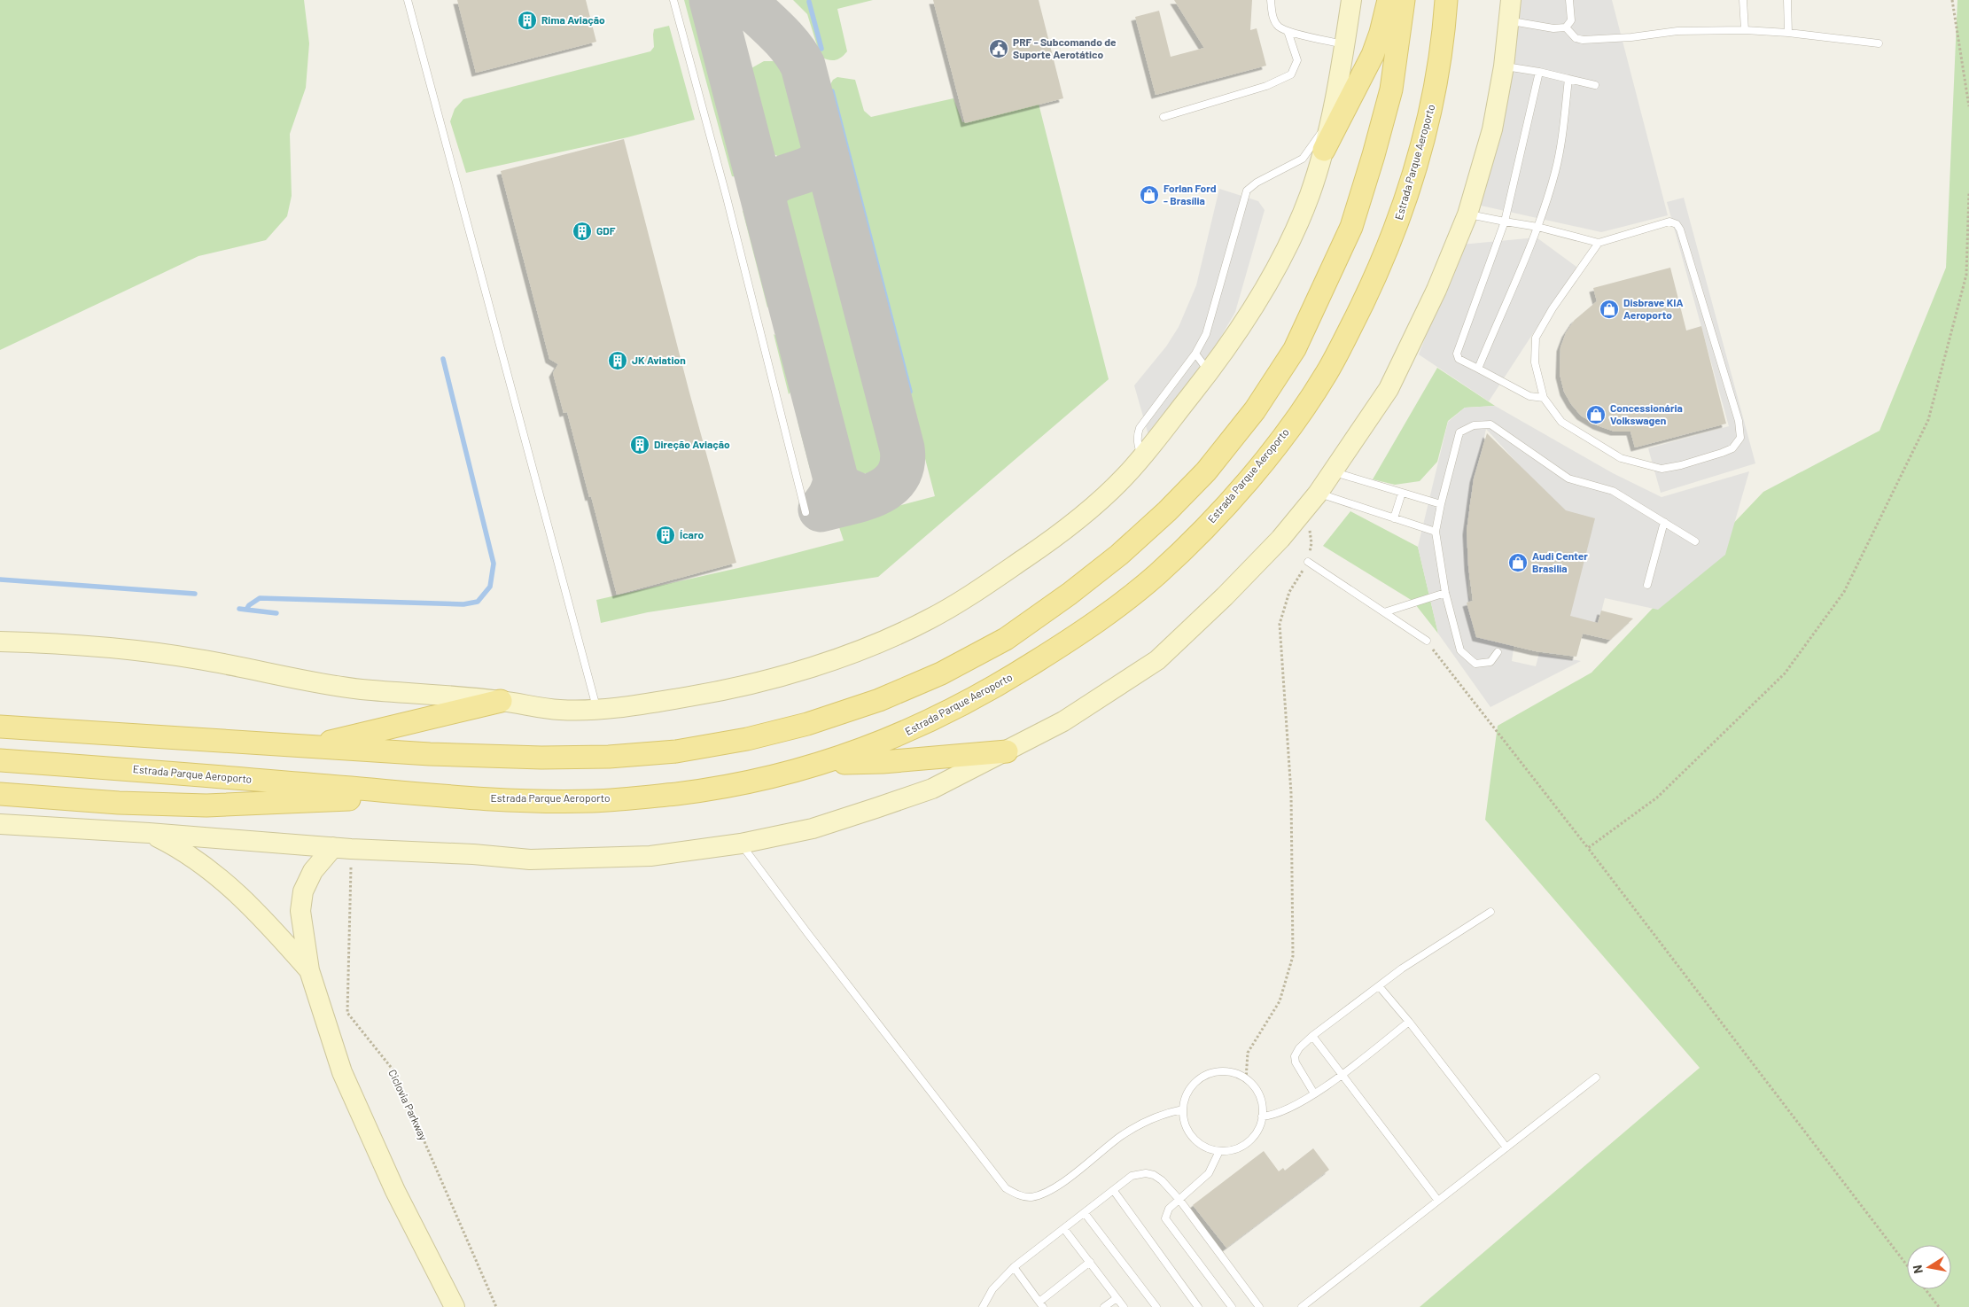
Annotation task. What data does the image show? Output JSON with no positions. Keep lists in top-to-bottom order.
{
  "streets": {
    "main road": ["Estrada Parque Aeroporto"],
    "path": ["Ciclovia Parkway"]
  },
  "places": {
    "building": [
      "Rima Aviação",
      "GDF",
      "JK Aviation",
      "Direção Aviação",
      "Ícaro"
    ],
    "public building": ["PRF - Subcomando de Suporte Aerotático"],
    "shop": [
      "Forlan Ford - Brasília",
      "Disbrave KIA Aeroporto",
      "Concessionária Volkswagen",
      "Audi Center Brasilia"
    ]
  },
  "north": "left"
}
